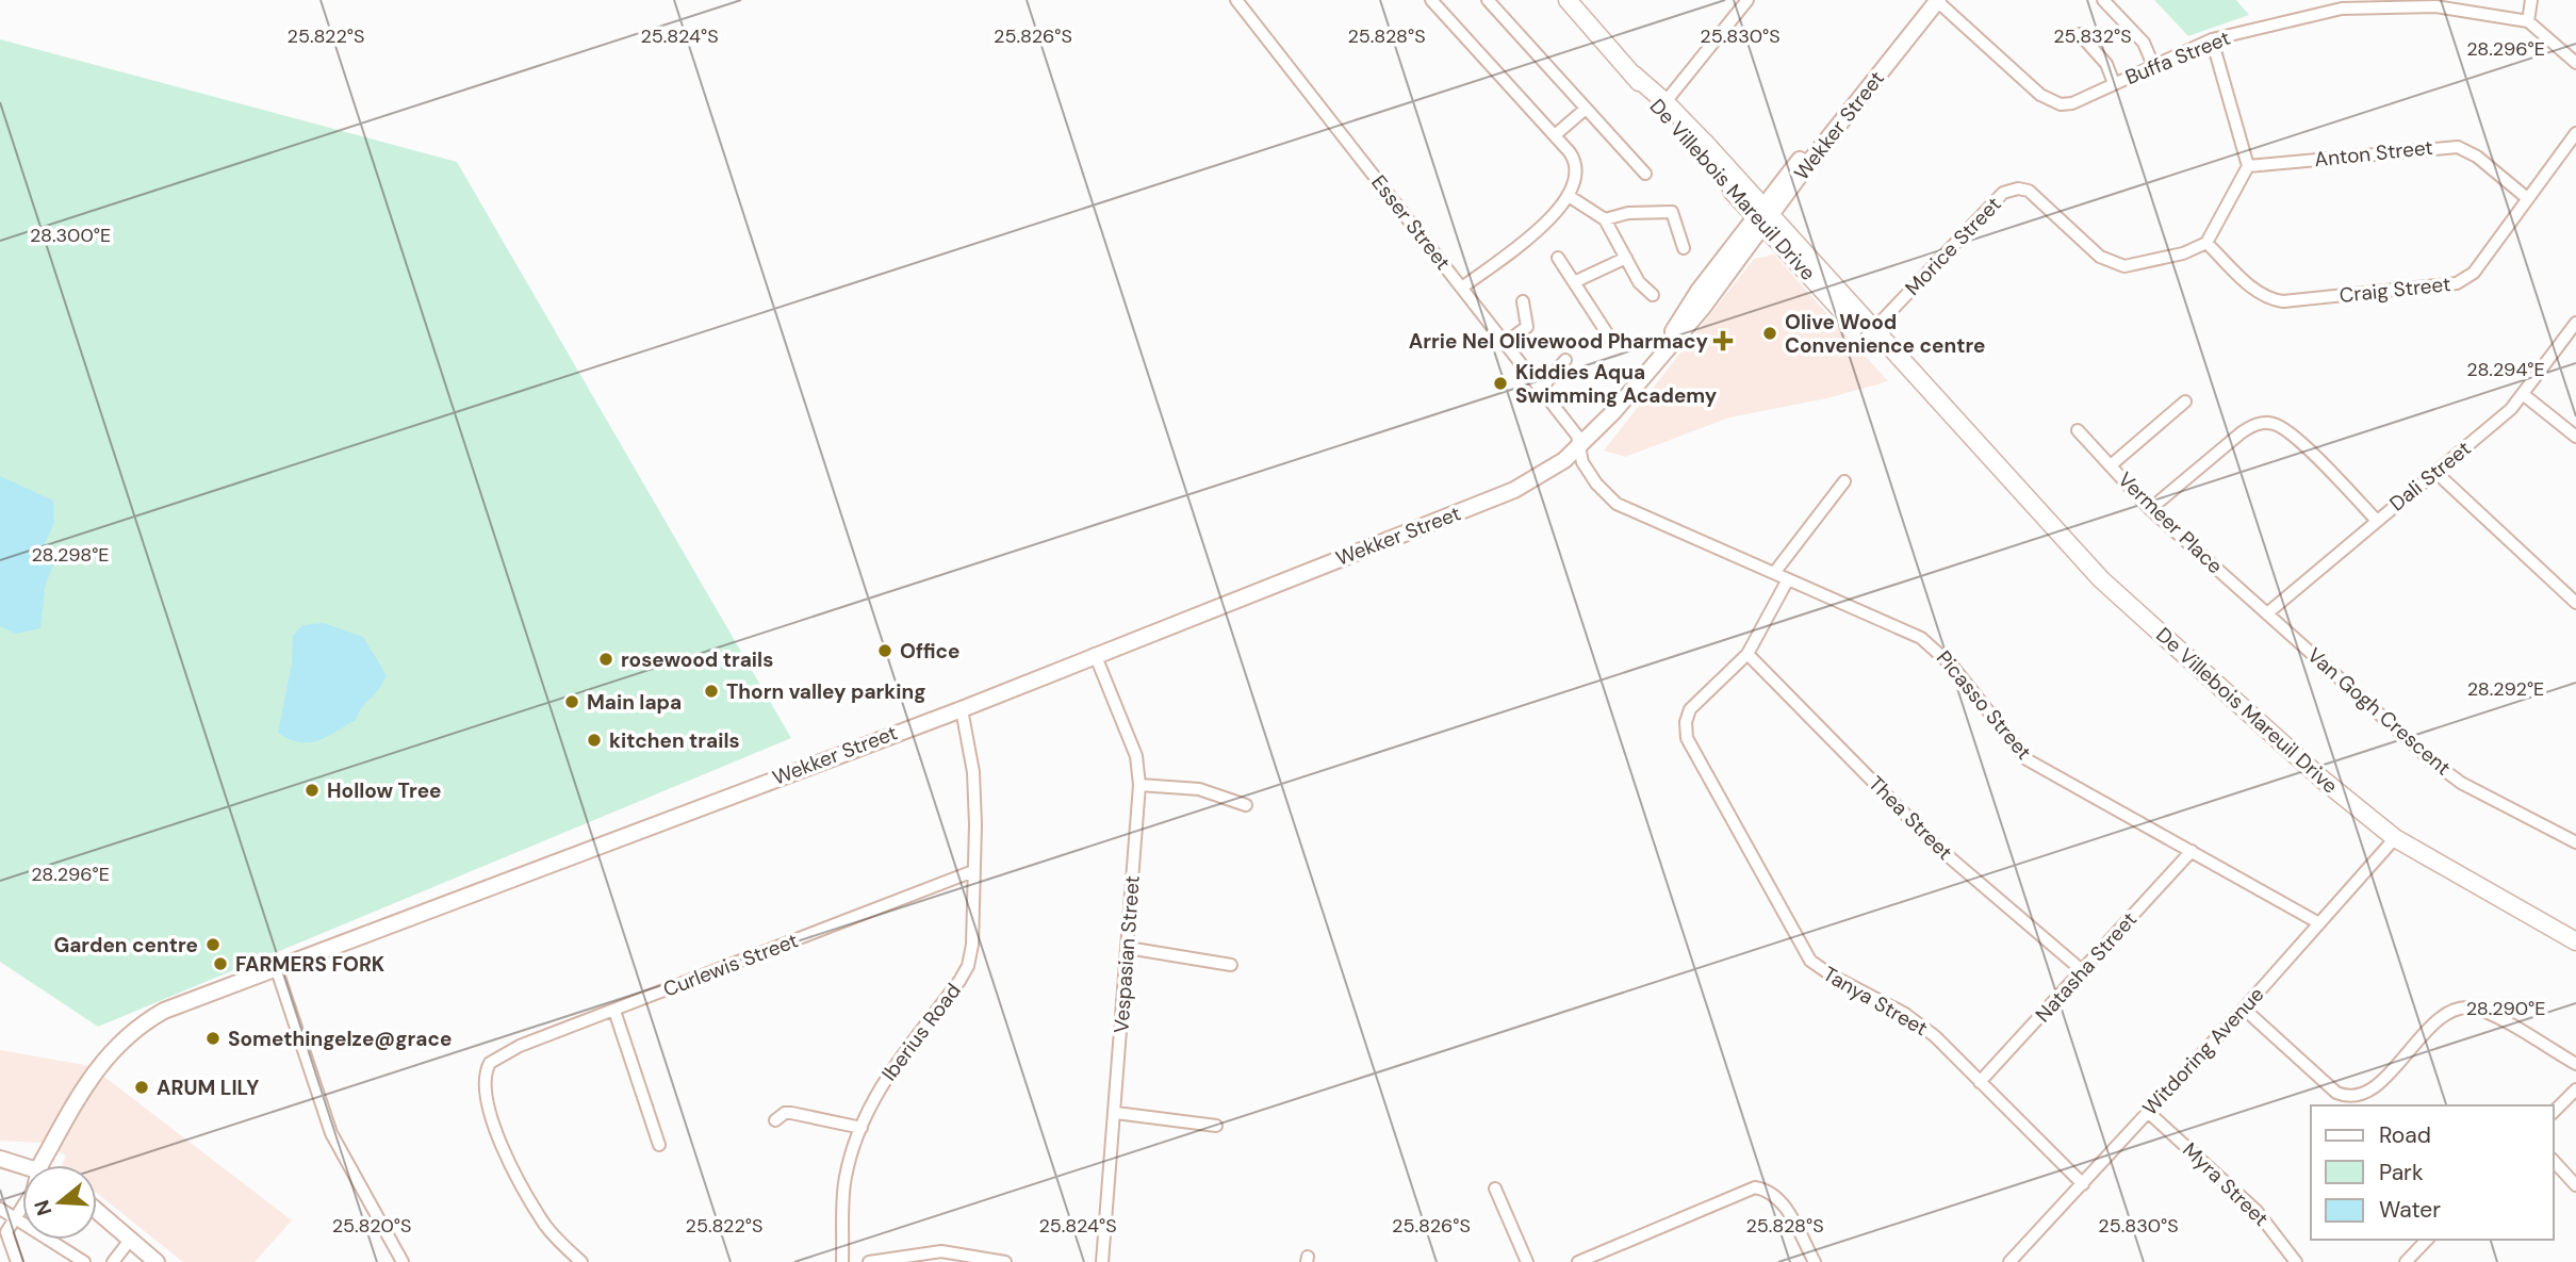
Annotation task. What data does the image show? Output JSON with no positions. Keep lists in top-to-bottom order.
{
  "streets": {
    "main road": ["De Villebois Mareuil Drive"],
    "street": [
      "Buffa Street",
      "Wekker Street",
      "Anton Street",
      "Esser Street",
      "Morice Street",
      "Craig Street",
      "Dali Street",
      "Vermeer Place",
      "Picasso Street",
      "Van Gogh Crescent",
      "Thea Street",
      "Vespasian Street",
      "Curlewis Street",
      "Natasha Street",
      "Tanya Street",
      "Iberius Road",
      "Witdoring Avenue",
      "Myra Street"
    ]
  },
  "crossings": [
    ["Buffa Street", "Wekker Street"],
    ["Wekker Street", "De Villebois Mareuil Drive"],
    ["Wekker Street", "Esser Street"],
    ["Wekker Street", "Picasso Street"],
    ["Wekker Street", "Vespasian Street"],
    ["Wekker Street", "Iberius Road"],
    ["Anton Street", "Craig Street"],
    ["De Villebois Mareuil Drive", "Morice Street"],
    ["De Villebois Mareuil Drive", "Witdoring Avenue"],
    ["Esser Street", "Picasso Street"],
    ["Morice Street", "Craig Street"],
    ["Dali Street", "Vermeer Place"],
    ["Dali Street", "Van Gogh Crescent"],
    ["Vermeer Place", "Van Gogh Crescent"],
    ["Picasso Street", "Natasha Street"],
    ["Picasso Street", "Witdoring Avenue"],
    ["Thea Street", "Natasha Street"],
    ["Thea Street", "Tanya Street"],
    ["Curlewis Street", "Iberius Road"],
    ["Natasha Street", "Tanya Street"],
    ["Tanya Street", "Witdoring Avenue"],
    ["Witdoring Avenue", "Myra Street"]
  ],
  "places": {
    "other": [
      "Olive Wood Convenience centre",
      "Kiddies Aqua Swimming Academy",
      "Office",
      "rosewood trails",
      "Thorn valley parking",
      "Main lapa",
      "kitchen trails",
      "Hollow Tree",
      "Garden centre",
      "FARMERS FORK",
      "Somethingelze@grace",
      "ARUM LILY"
    ],
    "health": ["Arrie Nel Olivewood Pharmacy"]
  },
  "legend": ["Road", "Park", "Water"],
  "north": "left",
  "coordinates": [
    "25.822°S",
    "25.824°S",
    "25.826°S",
    "25.828°S",
    "25.830°S",
    "25.832°S",
    "28.296°E",
    "28.300°E",
    "28.294°E",
    "28.298°E",
    "28.292°E",
    "28.290°E",
    "25.820°S"
  ]
}
